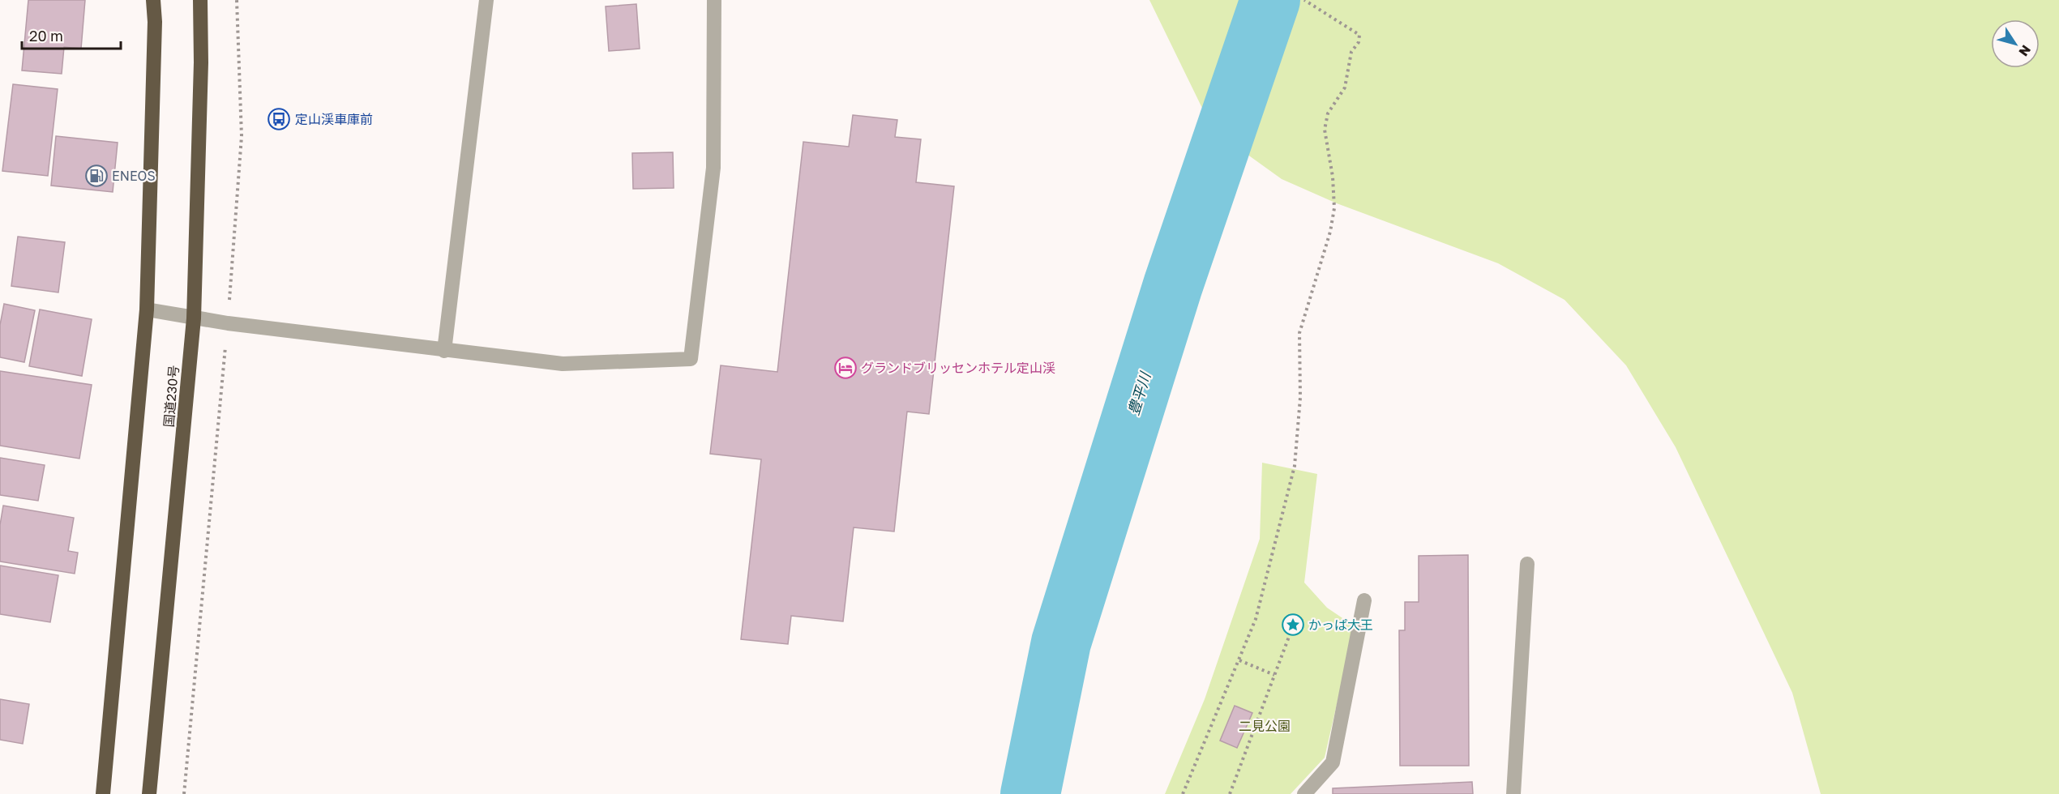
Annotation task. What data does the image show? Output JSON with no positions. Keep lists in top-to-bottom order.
{
  "streets": {
    "highway": ["国道230号"]
  },
  "water": ["豊平川"],
  "parks": ["二見公園"],
  "places": {
    "bus stop": ["定山渓車庫前"],
    "fuel station": ["ENEOS"],
    "hotel": ["グランドブリッセンホテル定山渓"],
    "place": ["かっぱ大王"]
  },
  "scale_bar": "20 m",
  "north": "bottom right"
}
